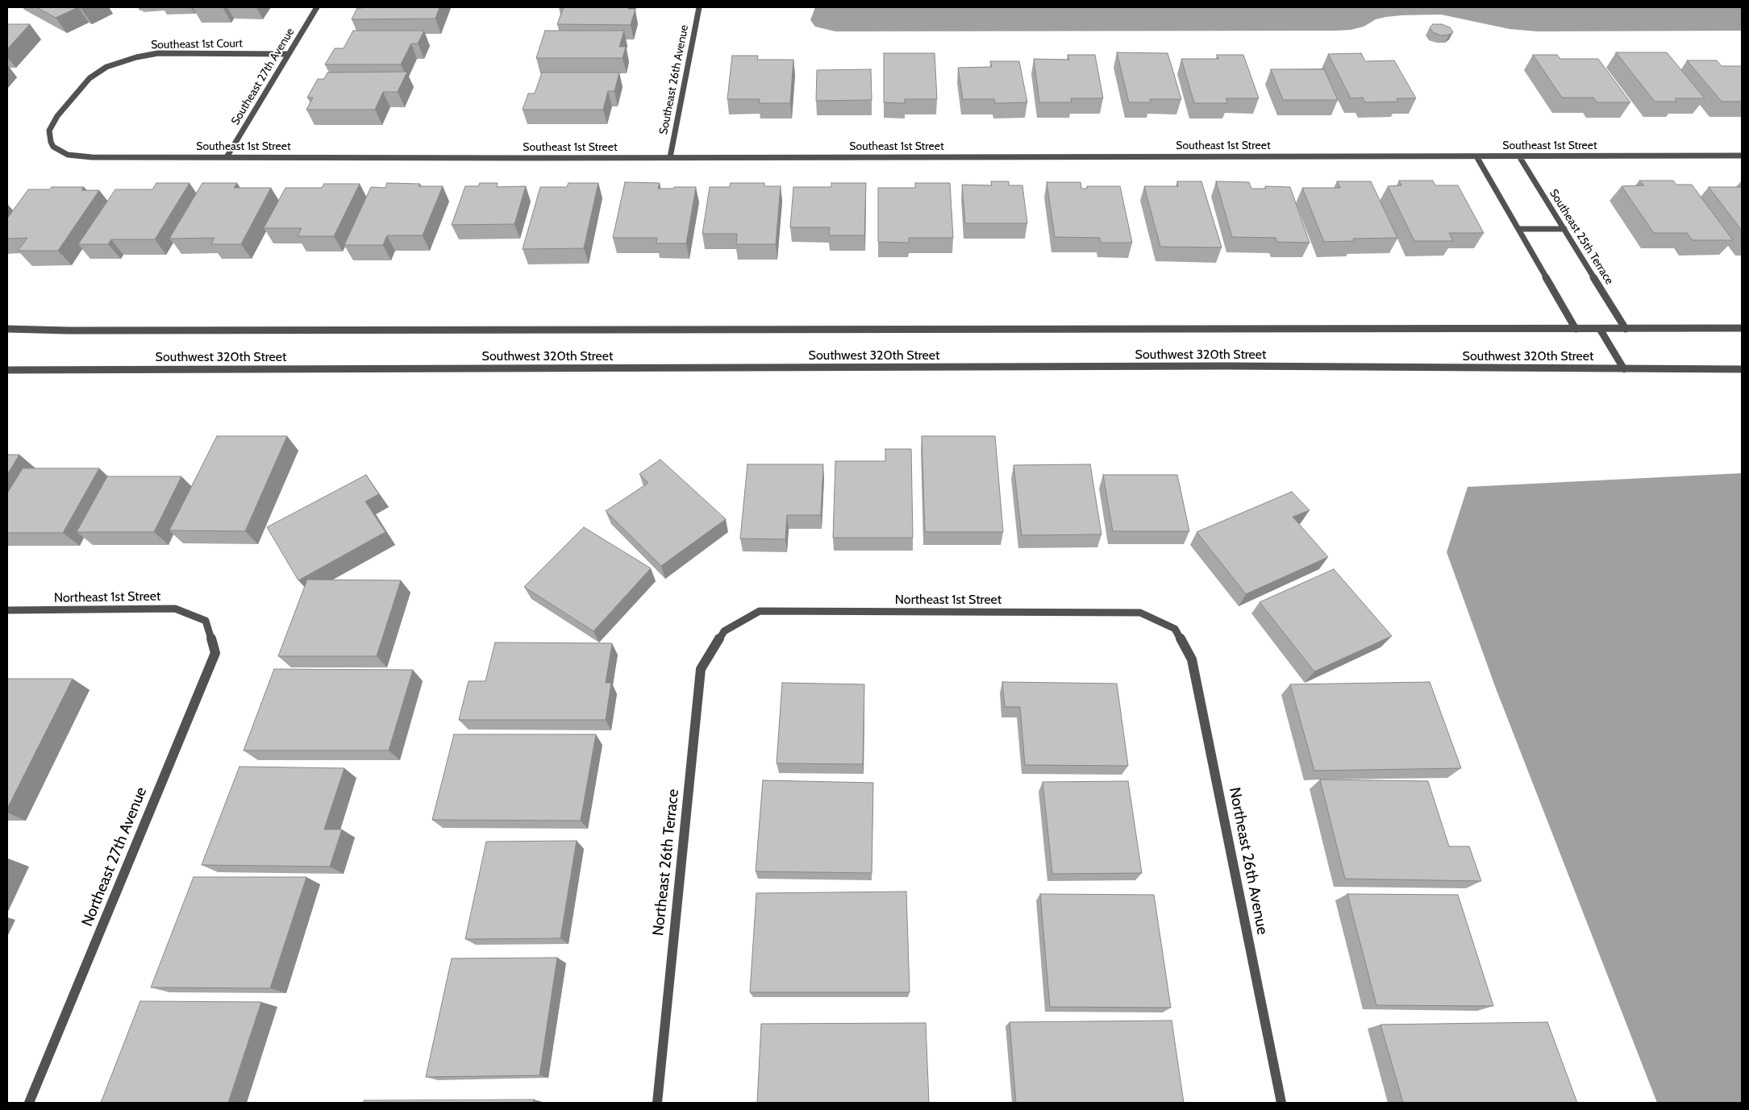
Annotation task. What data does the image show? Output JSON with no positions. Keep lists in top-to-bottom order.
{
  "streets": {
    "street": [
      "Southeast 1st Court",
      "Southeast 27th Avenue",
      "Southeast 26th Avenue",
      "Southeast 1st Street",
      "Southeast 25th Terrace",
      "Southwest 320th Street",
      "Northeast 1st Street",
      "Northeast 27th Avenue",
      "Northeast 26th Avenue",
      "Northeast 26th Terrace"
    ]
  },
  "crossings": [
    ["Southeast 1st Court", "Southeast 27th Avenue"],
    ["Southeast 1st Court", "Southeast 1st Street"],
    ["Southeast 27th Avenue", "Southeast 1st Street"],
    ["Southeast 26th Avenue", "Southeast 1st Street"],
    ["Southeast 1st Street", "Southeast 25th Terrace"],
    ["Southeast 25th Terrace", "Southwest 320th Street"],
    ["Northeast 1st Street", "Northeast 27th Avenue"],
    ["Northeast 1st Street", "Northeast 26th Avenue"],
    ["Northeast 1st Street", "Northeast 26th Terrace"]
  ]
}
